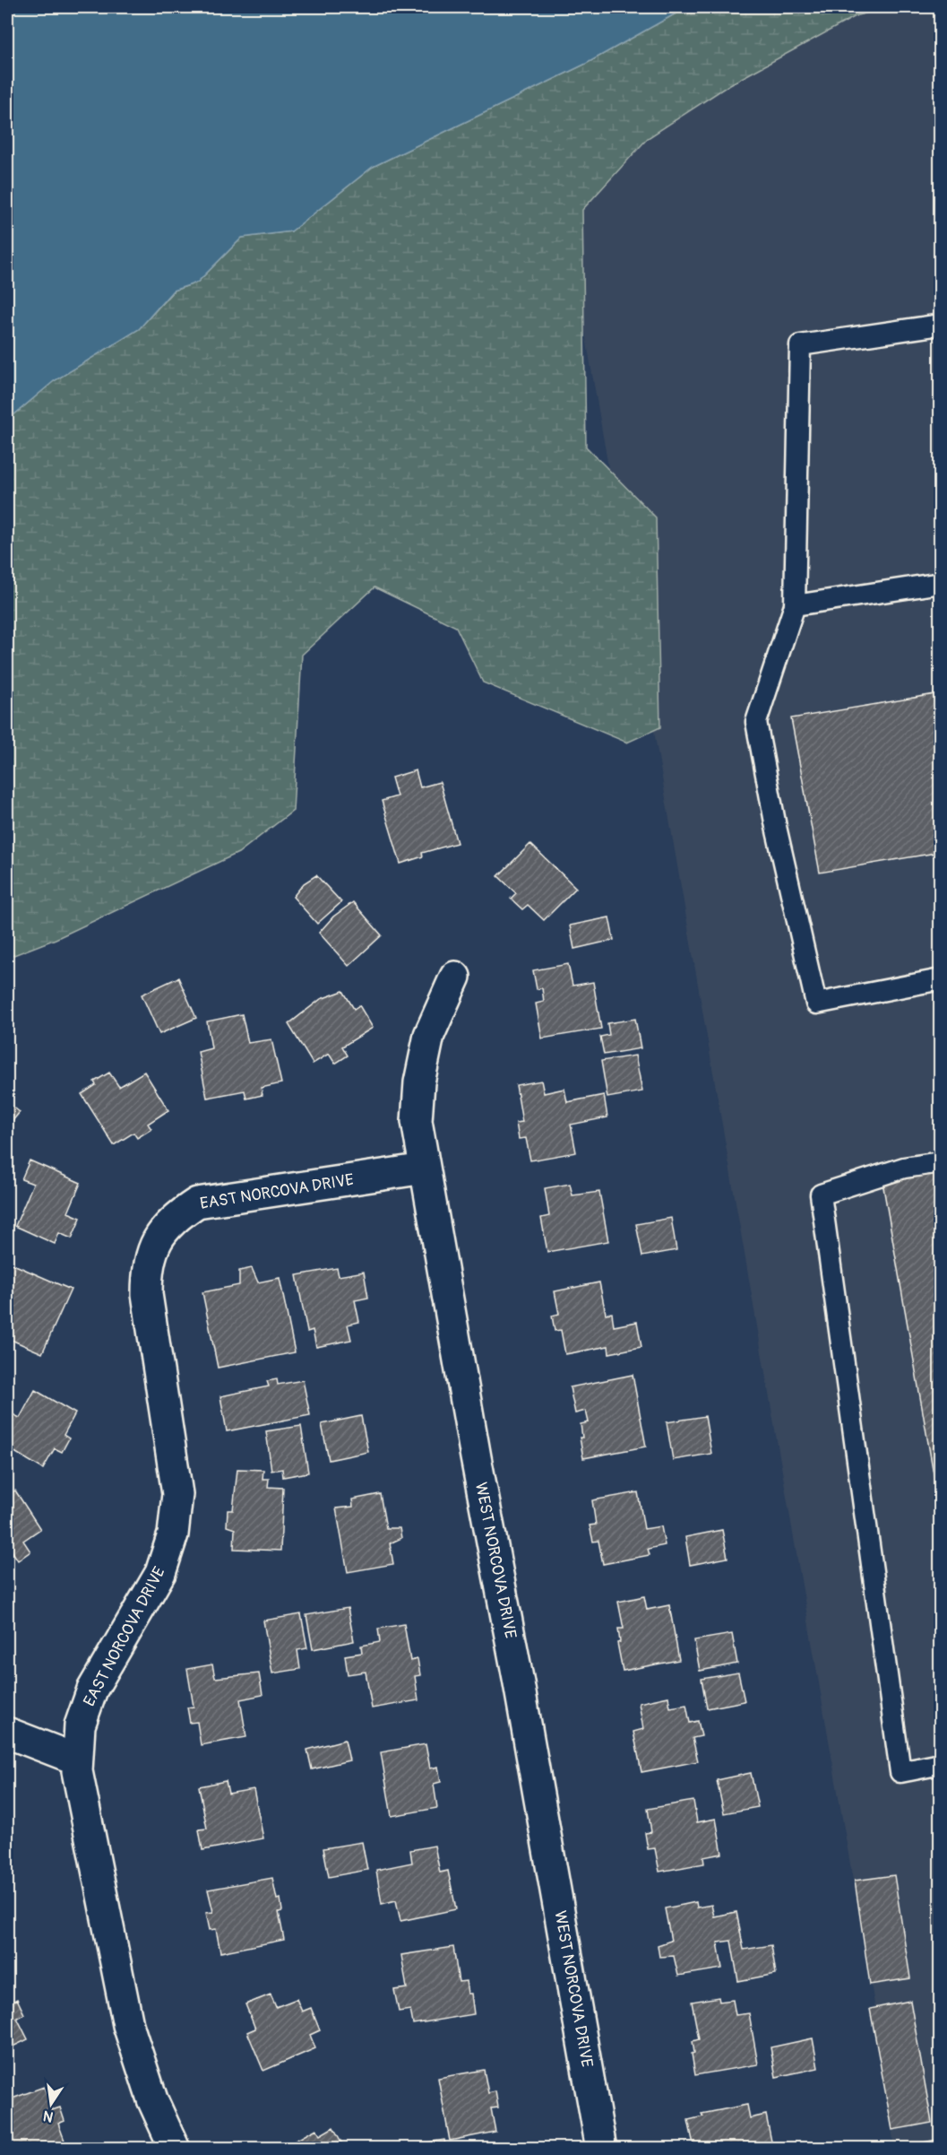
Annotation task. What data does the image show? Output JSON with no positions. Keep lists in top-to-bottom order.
{
  "streets": {
    "street": ["EAST NORCOVA DRIVE", "WEST NORCOVA DRIVE"]
  },
  "crossings": [
    ["EAST NORCOVA DRIVE", "WEST NORCOVA DRIVE"]
  ],
  "north": "bottom"
}
